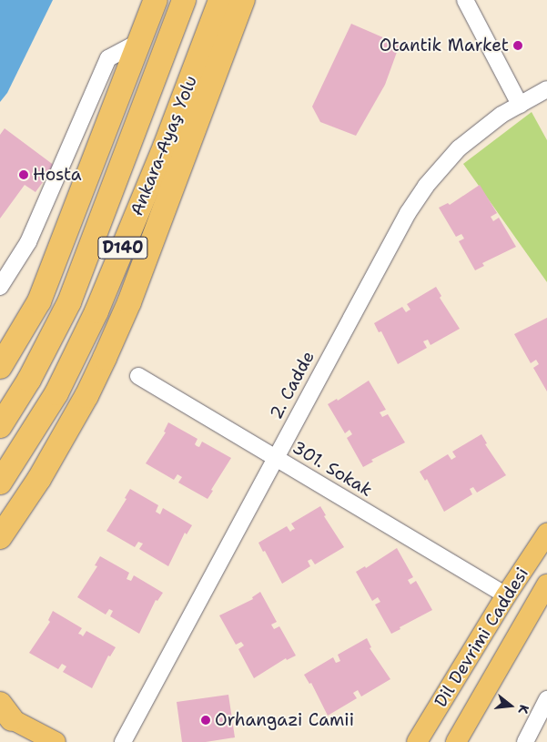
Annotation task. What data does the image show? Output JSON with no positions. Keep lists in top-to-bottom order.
{
  "streets": {
    "highway": ["Ankara-Ayaş Yolu", "D140"],
    "main road": ["Dil Devrimi Caddesi"],
    "street": ["2. Cadde", "301. Sokak"]
  },
  "crossings": [
    ["2. Cadde", "301. Sokak"],
    ["301. Sokak", "Dil Devrimi Caddesi"]
  ],
  "places": ["Otantik Market", "Hosta", "Orhangazi Camii"],
  "north": "right"
}
